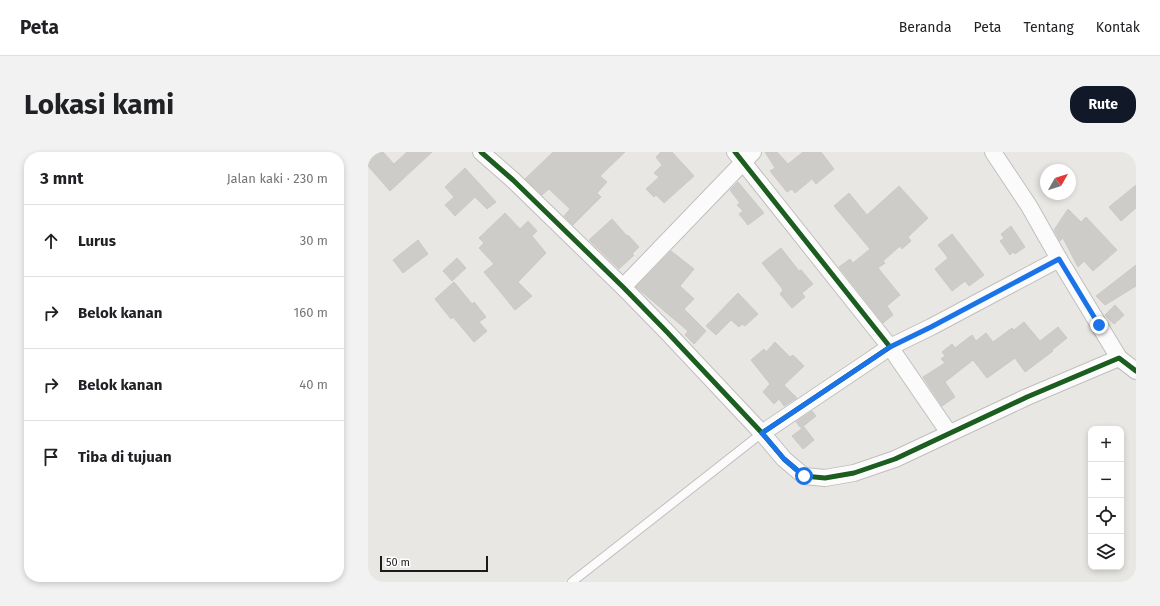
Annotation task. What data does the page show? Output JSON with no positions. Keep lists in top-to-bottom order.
{
  "scale_bar": "50 m",
  "north": "top right",
  "page": {
    "header": "Peta",
    "nav": [
      "Beranda",
      "Peta",
      "Tentang",
      "Kontak"
    ],
    "buttons": "Rute",
    "title": "Lokasi kami",
    "heading": ["3 mnt", "Jalan kaki · 230 m"],
    "list": [
      ["Lurus", "30 m"],
      ["Belok kanan", "160 m"],
      ["Belok kanan", "40 m"],
      "Tiba di tujuan"
    ],
    "map_buttons": ["+", "−"],
    "scale": "50 m"
  }
}
